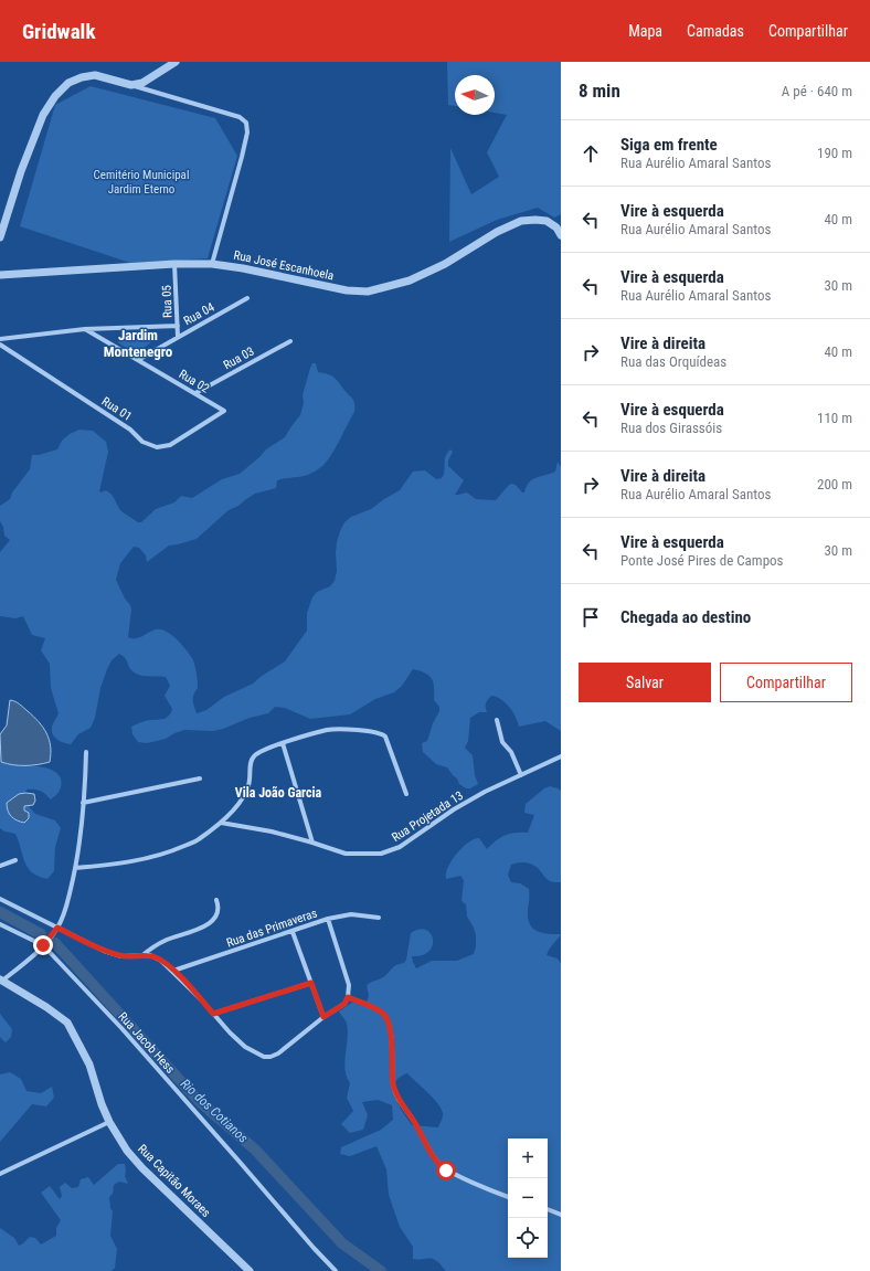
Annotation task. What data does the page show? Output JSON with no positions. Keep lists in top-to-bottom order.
{
  "streets": {
    "street": [
      "Rua José Escanhoela",
      "Rua 05",
      "Rua 04",
      "Rua 03",
      "Rua 02",
      "Rua 01",
      "Rua Projetada 13",
      "Rua das Primaveras",
      "Rua Jacob Hess",
      "Rua Capitão Moraes"
    ]
  },
  "crossings": [
    ["Rua José Escanhoela", "Rua 05"],
    ["Rua 05", "Rua 04"],
    ["Rua 04", "Rua 02"],
    ["Rua 03", "Rua 02"],
    ["Rua 02", "Rua 01"]
  ],
  "districts": ["Jardim Montenegro", "Vila João Garcia"],
  "water": ["Rio dos Cotianos"],
  "parks": ["Cemitério Municipal Jardim Eterno"],
  "north": "left",
  "page": {
    "header": "Gridwalk",
    "nav": ["Mapa", "Camadas", "Compartilhar"],
    "heading": ["8 min", "A pé · 640 m"],
    "list": [
      ["Siga em frente", "Rua Aurélio Amaral Santos", "190 m"],
      ["Vire à esquerda", "Rua Aurélio Amaral Santos", "40 m"],
      ["Vire à esquerda", "Rua Aurélio Amaral Santos", "30 m"],
      ["Vire à direita", "Rua das Orquídeas", "40 m"],
      ["Vire à esquerda", "Rua dos Girassóis", "110 m"],
      ["Vire à direita", "Rua Aurélio Amaral Santos", "200 m"],
      ["Vire à esquerda", "Ponte José Pires de Campos", "30 m"],
      "Chegada ao destino"
    ],
    "buttons": ["Salvar", "Compartilhar"],
    "map_buttons": ["+", "−"]
  }
}
